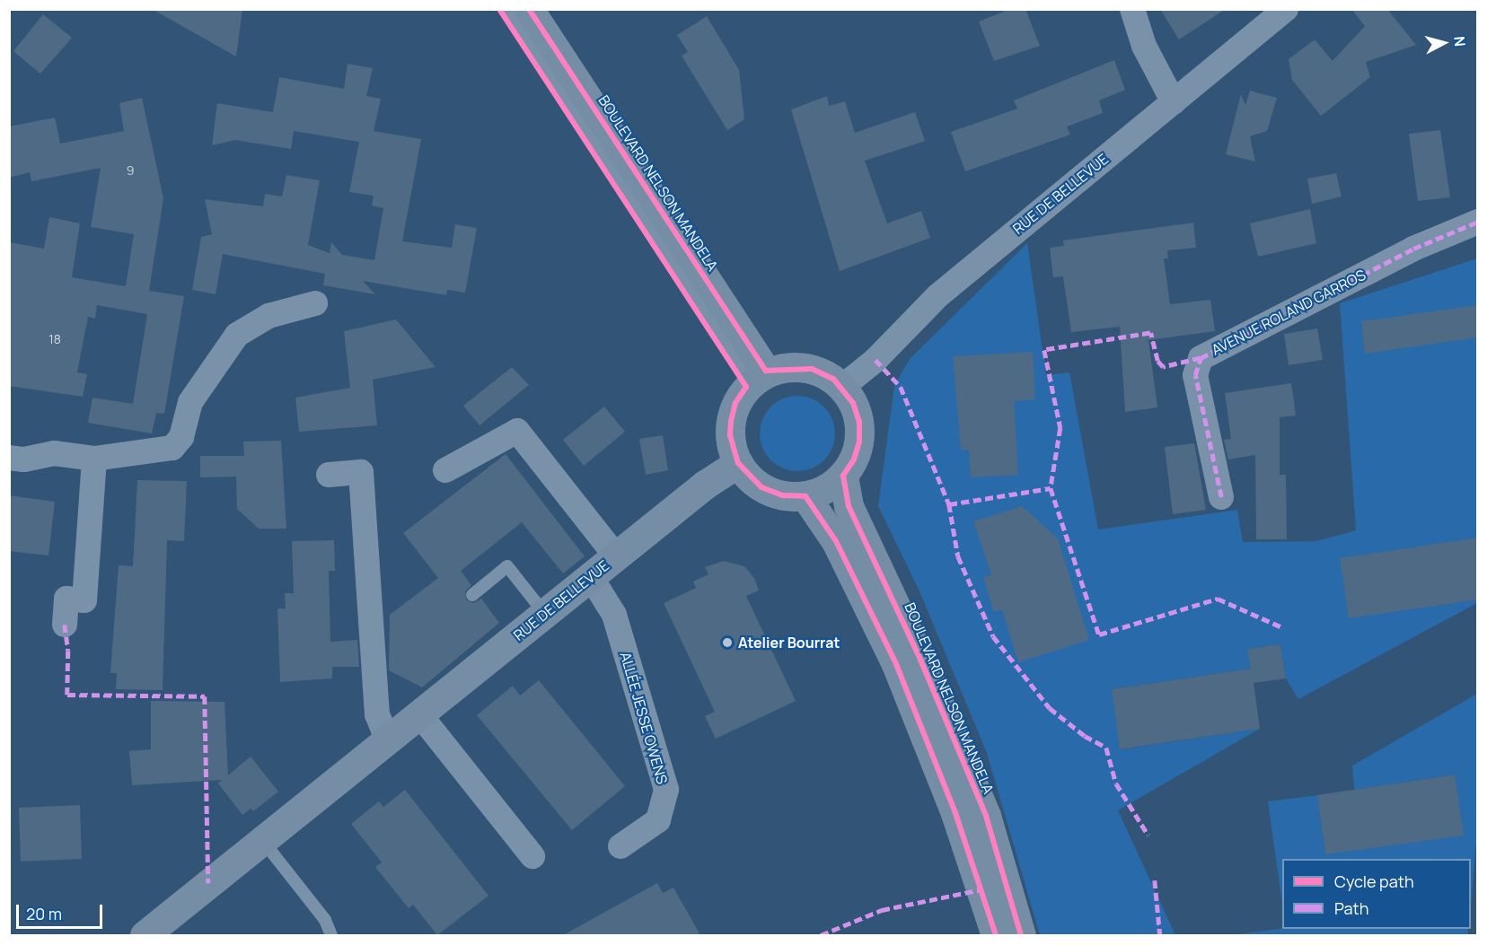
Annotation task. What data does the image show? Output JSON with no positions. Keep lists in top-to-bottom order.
{
  "streets": {
    "street": [
      "BOULEVARD NELSON MANDELA",
      "RUE DE BELLEVUE",
      "AVENUE ROLAND GARROS",
      "ALLÉE JESSE OWENS"
    ]
  },
  "crossings": [
    ["BOULEVARD NELSON MANDELA", "RUE DE BELLEVUE"],
    ["RUE DE BELLEVUE", "ALLÉE JESSE OWENS"]
  ],
  "places": ["Atelier Bourrat"],
  "house_numbers": ["9", "18"],
  "legend": ["Cycle path", "Path"],
  "scale_bar": "20 m",
  "north": "right"
}
